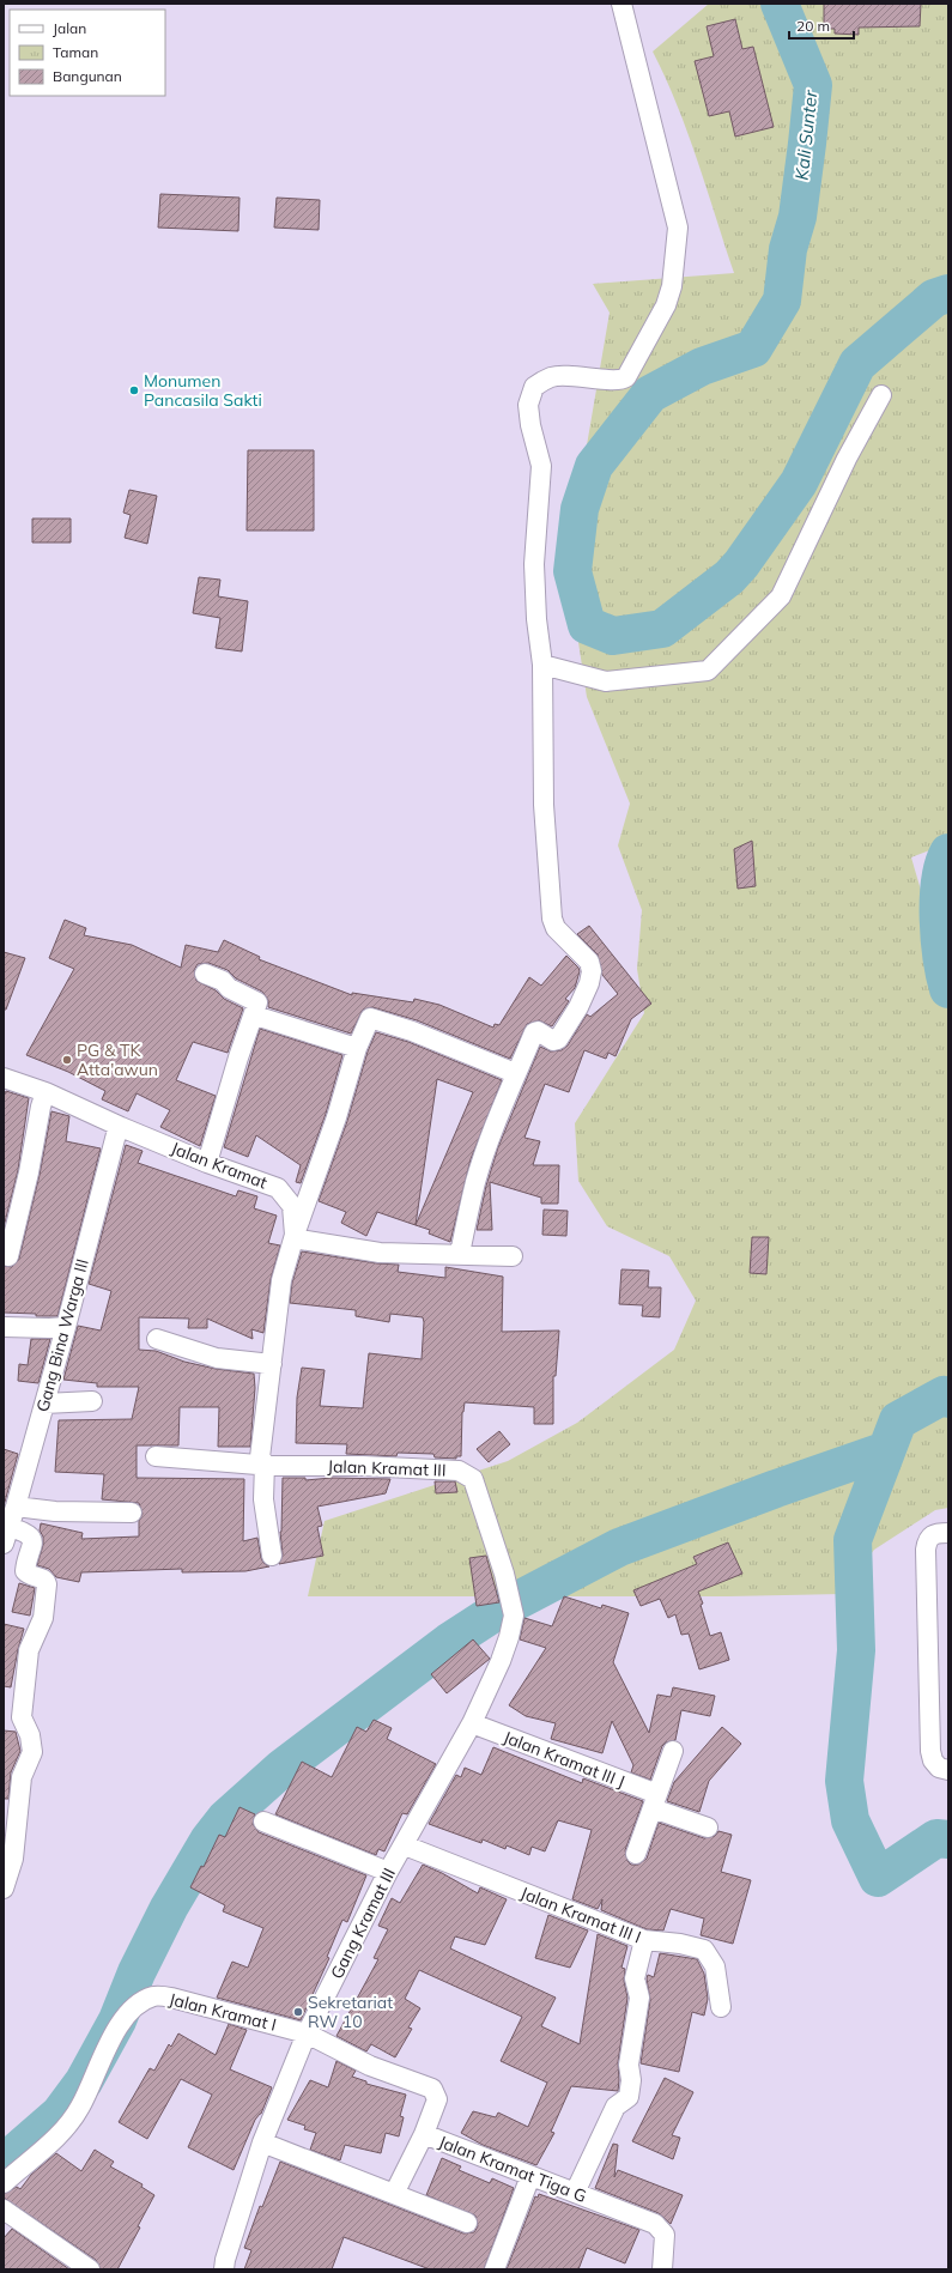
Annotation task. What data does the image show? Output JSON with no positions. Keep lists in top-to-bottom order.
{
  "streets": {
    "street": [
      "Jalan Kramat",
      "Gang Bina Warga III",
      "Jalan Kramat III",
      "Jalan Kramat III J",
      "Jalan Kramat III I",
      "Gang Kramat III",
      "Jalan Kramat I",
      "Jalan Kramat Tiga G"
    ]
  },
  "crossings": [
    ["Jalan Kramat", "Gang Bina Warga III"],
    ["Jalan Kramat", "Jalan Kramat III"],
    ["Jalan Kramat III", "Gang Kramat III"],
    ["Jalan Kramat III J", "Gang Kramat III"],
    ["Jalan Kramat III I", "Gang Kramat III"],
    ["Gang Kramat III", "Jalan Kramat I"],
    ["Gang Kramat III", "Jalan Kramat Tiga G"],
    ["Jalan Kramat I", "Jalan Kramat Tiga G"]
  ],
  "water": ["Kali Sunter"],
  "places": ["Monumen Pancasila Sakti", "PG & TK Atta'awun", "Sekretariat RW 10"],
  "legend": ["Jalan", "Taman", "Bangunan"],
  "scale_bar": "20 m"
}
